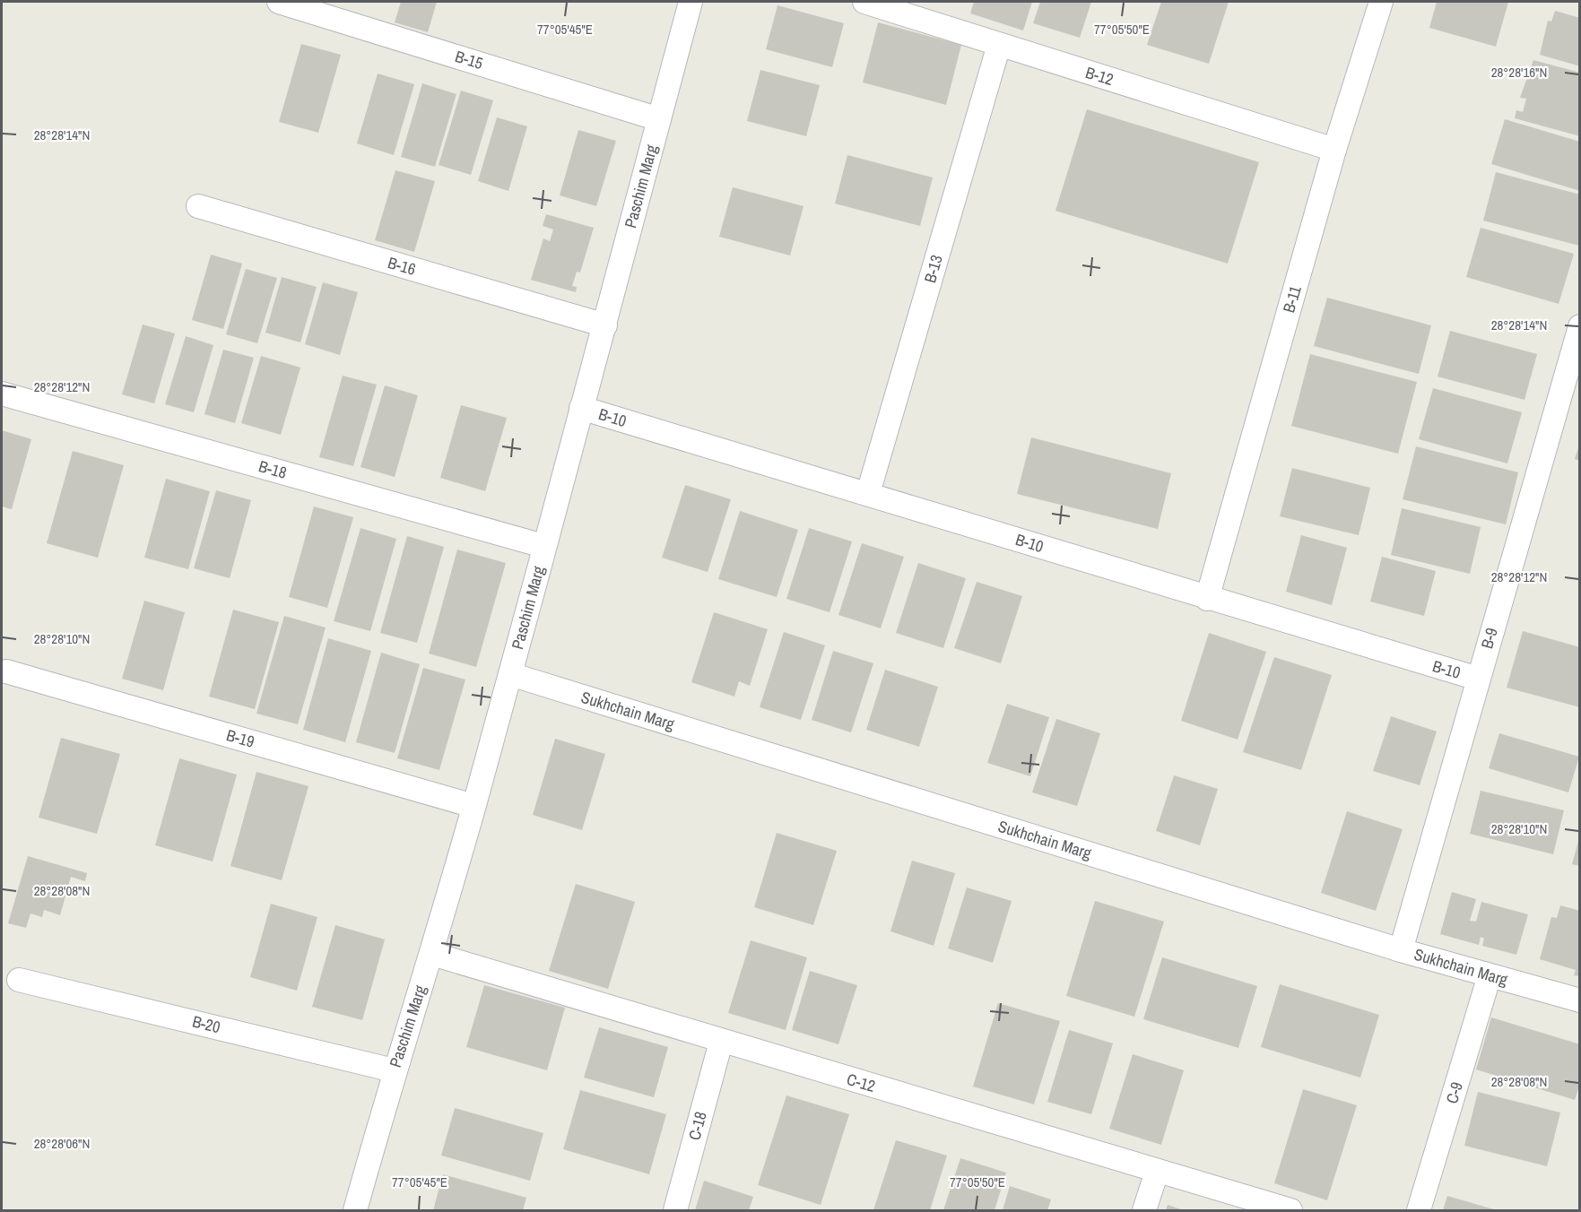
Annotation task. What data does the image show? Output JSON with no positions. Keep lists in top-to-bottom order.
{
  "streets": {
    "street": [
      "B-15",
      "B-12",
      "Paschim Marg",
      "B-16",
      "B-13",
      "B-11",
      "B-10",
      "B-18",
      "B-9",
      "Sukhchain Marg",
      "B-19",
      "B-20",
      "C-12",
      "C-9",
      "C-18"
    ]
  },
  "crossings": [
    ["B-15", "Paschim Marg"],
    ["B-12", "B-13"],
    ["B-12", "B-11"],
    ["Paschim Marg", "B-16"],
    ["Paschim Marg", "B-10"],
    ["Paschim Marg", "B-18"],
    ["Paschim Marg", "Sukhchain Marg"],
    ["Paschim Marg", "B-19"],
    ["Paschim Marg", "B-20"],
    ["Paschim Marg", "C-12"],
    ["B-13", "B-10"],
    ["B-11", "B-10"],
    ["B-10", "B-9"],
    ["B-9", "Sukhchain Marg"],
    ["Sukhchain Marg", "C-9"],
    ["C-12", "C-18"]
  ],
  "coordinates": [
    "77°05'45\"E",
    "77°05'50\"E",
    "28°28'16\"N",
    "28°28'14\"N",
    "28°28'12\"N",
    "28°28'10\"N",
    "28°28'08\"N",
    "28°28'06\"N"
  ]
}
